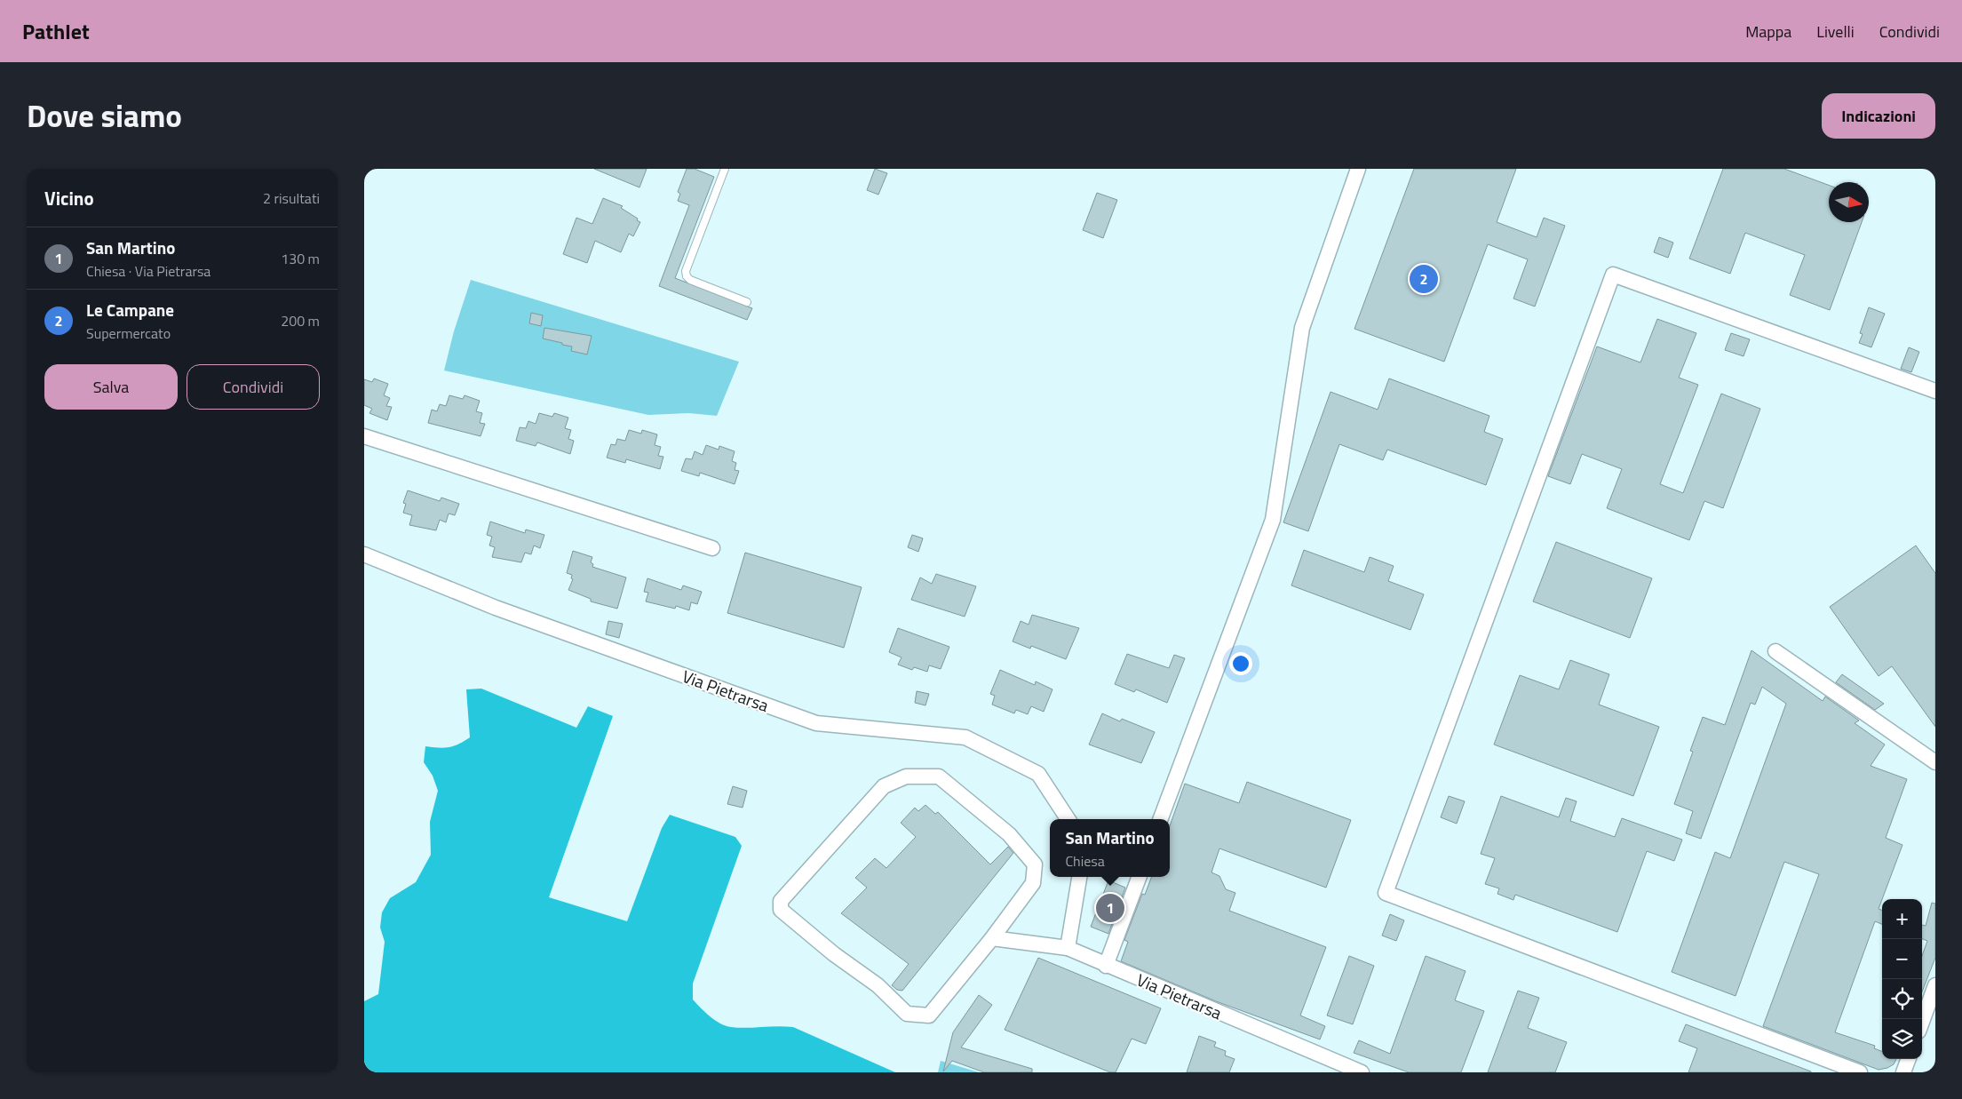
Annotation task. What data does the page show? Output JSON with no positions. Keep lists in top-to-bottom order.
{
  "streets": {
    "street": ["Via Pietrarsa"]
  },
  "north": "right",
  "page": {
    "header": "Pathlet",
    "nav": ["Mappa", "Livelli", "Condividi"],
    "title": "Dove siamo",
    "buttons": [
      "Indicazioni",
      ["Salva", "Condividi"]
    ],
    "heading": ["Vicino", "2 risultati"],
    "list": [
      {
        "mark": "1",
        "name": "San Martino",
        "note": "Chiesa · Via Pietrarsa",
        "value": "130 m"
      },
      {
        "mark": "2",
        "name": "Le Campane",
        "note": "Supermercato",
        "value": "200 m"
      }
    ],
    "pins": ["2", "1"],
    "popup": ["San Martino", "Chiesa"],
    "map_buttons": ["+", "−"]
  }
}
